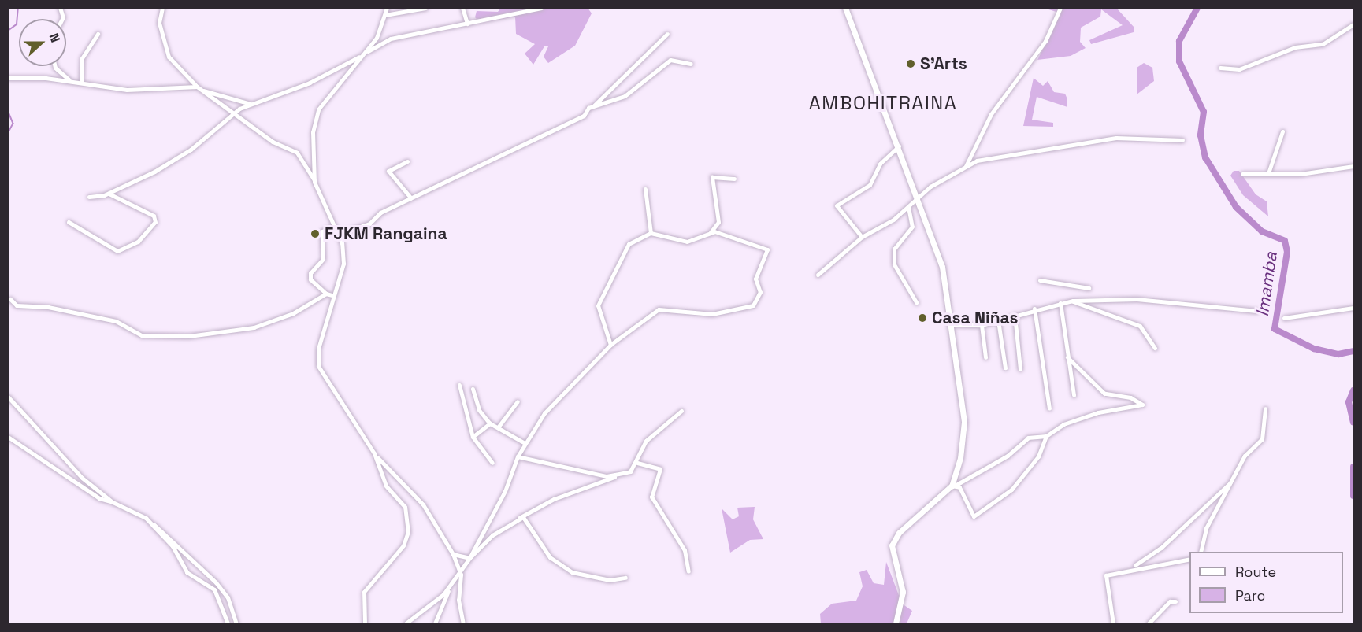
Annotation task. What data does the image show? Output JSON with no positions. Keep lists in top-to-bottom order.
{
  "districts": ["AMBOHITRAINA"],
  "water": ["Imamba"],
  "places": ["S'Arts", "FJKM Rangaina", "Casa Niñas"],
  "legend": ["Route", "Parc"],
  "north": "right"
}
